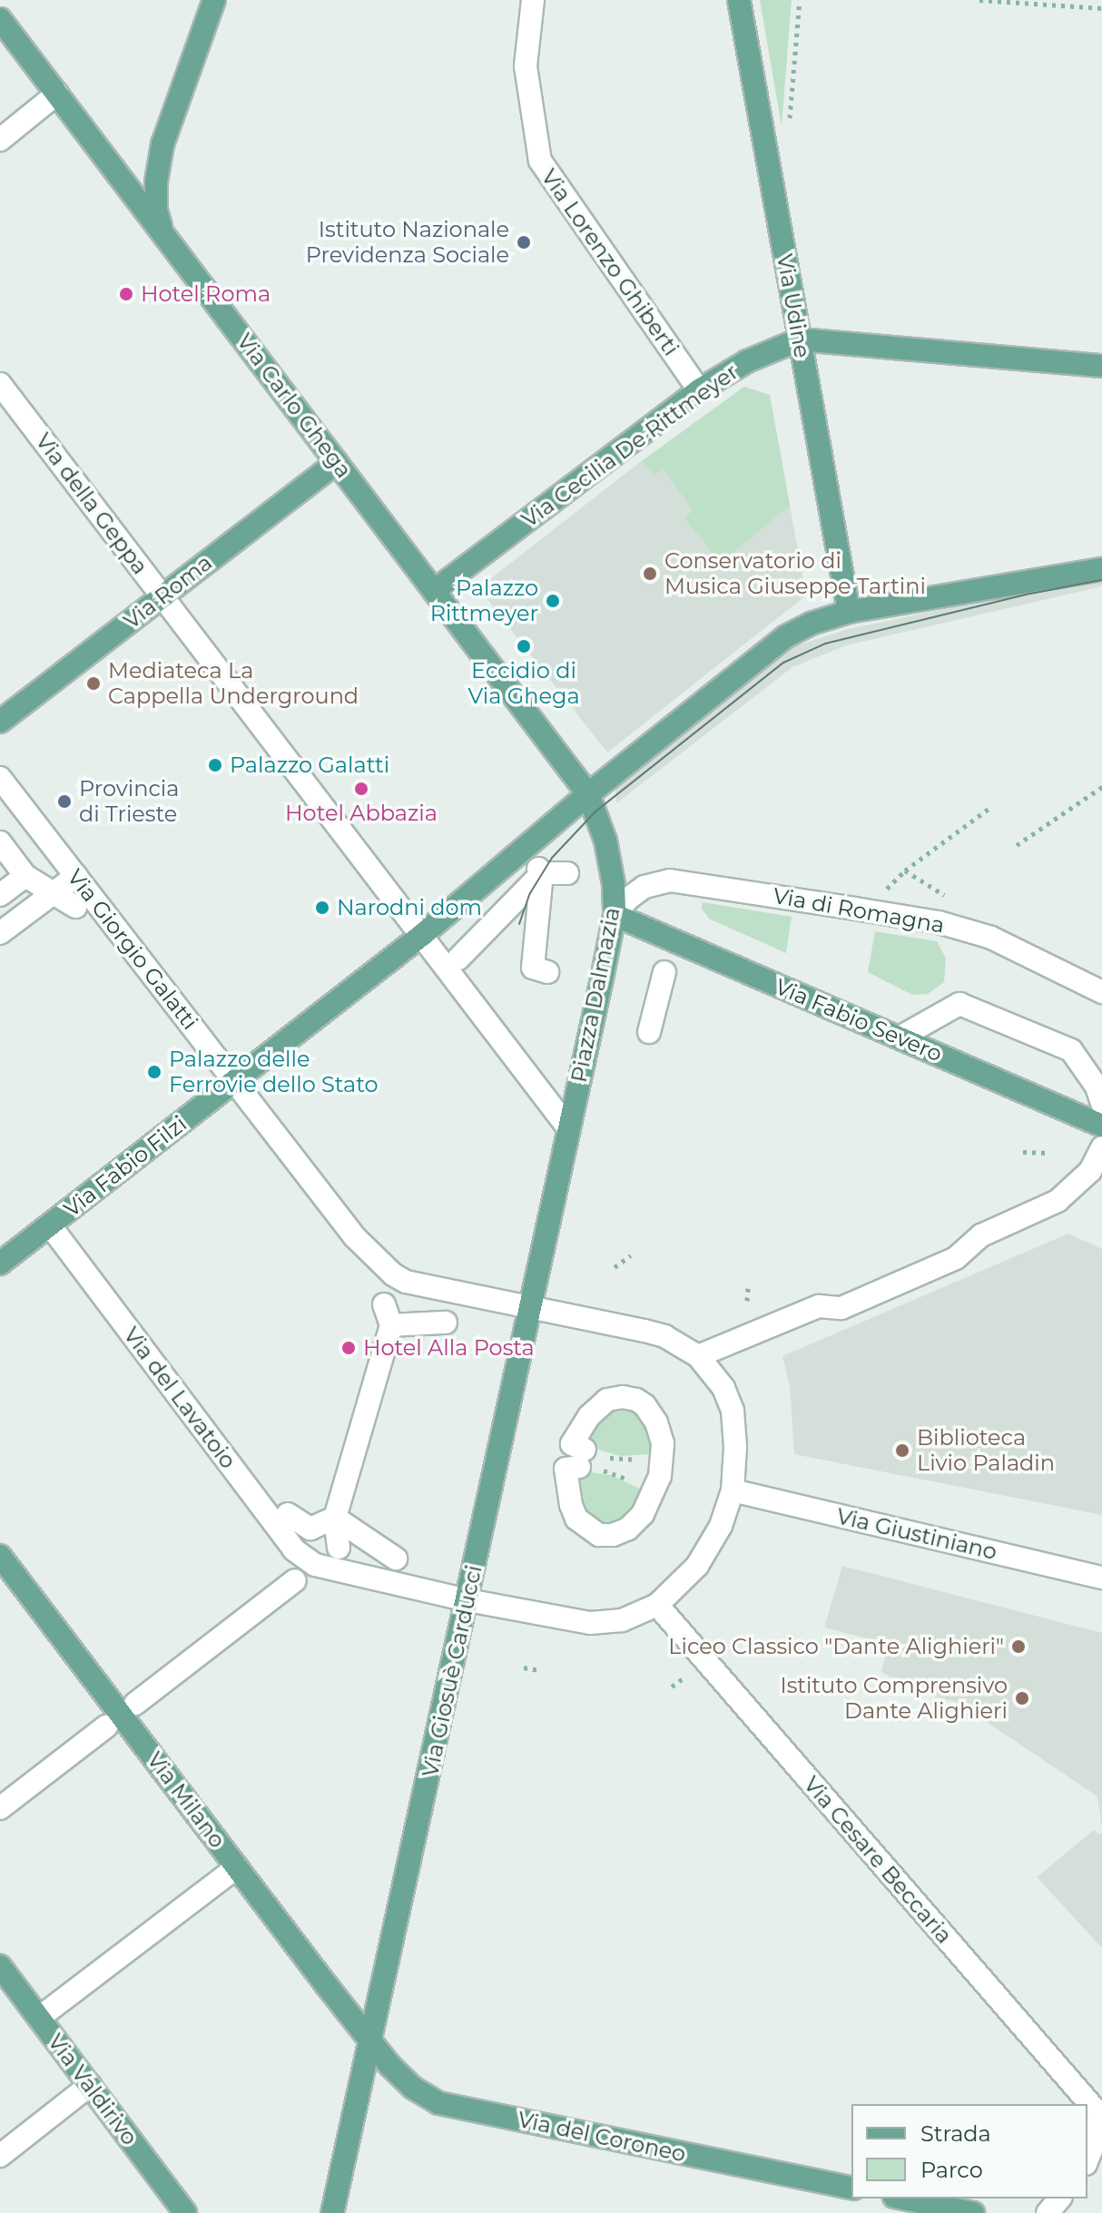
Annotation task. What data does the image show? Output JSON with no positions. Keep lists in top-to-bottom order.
{
  "streets": {
    "main road": [
      "Via Udine",
      "Via Carlo Ghega",
      "Via Cecilia De Rittmeyer",
      "Via Roma",
      "Piazza Dalmazia",
      "Via Fabio Severo",
      "Via Fabio Filzi",
      "Via Giosuè Carducci",
      "Via Milano",
      "Via Valdirivo",
      "Via del Coroneo"
    ],
    "street": [
      "Via Lorenzo Ghiberti",
      "Via della Geppa",
      "Via di Romagna",
      "Via Giorgio Galatti",
      "Via del Lavatoio",
      "Via Giustiniano",
      "Via Cesare Beccaria"
    ]
  },
  "crossings": [
    ["Via Lorenzo Ghiberti", "Via Cecilia De Rittmeyer"],
    ["Via Udine", "Via Cecilia De Rittmeyer"],
    ["Via Carlo Ghega", "Via Cecilia De Rittmeyer"],
    ["Via Carlo Ghega", "Via Roma"],
    ["Via Carlo Ghega", "Piazza Dalmazia"],
    ["Via della Geppa", "Via Roma"],
    ["Via della Geppa", "Piazza Dalmazia"],
    ["Via della Geppa", "Via Fabio Filzi"],
    ["Via di Romagna", "Piazza Dalmazia"],
    ["Via di Romagna", "Via Fabio Severo"],
    ["Via Giorgio Galatti", "Via Fabio Filzi"],
    ["Via Giorgio Galatti", "Via Giosuè Carducci"],
    ["Piazza Dalmazia", "Via Fabio Severo"],
    ["Piazza Dalmazia", "Via Fabio Filzi"],
    ["Piazza Dalmazia", "Via Giosuè Carducci"],
    ["Via Fabio Filzi", "Via del Lavatoio"],
    ["Via del Lavatoio", "Via Giosuè Carducci"],
    ["Via Giosuè Carducci", "Via Milano"],
    ["Via Giosuè Carducci", "Via del Coroneo"],
    ["Via Milano", "Via del Coroneo"]
  ],
  "places": [
    "Istituto Nazionale Previdenza Sociale",
    "Hotel Roma",
    "Conservatorio di Musica Giuseppe Tartini",
    "Palazzo Rittmeyer",
    "Eccidio di Via Ghega",
    "Mediateca La Cappella Underground",
    "Palazzo Galatti",
    "Hotel Abbazia",
    "Provincia di Trieste",
    "Narodni dom",
    "Palazzo delle Ferrovie dello Stato",
    "Hotel Alla Posta",
    "Biblioteca Livio Paladin",
    "Liceo Classico \"Dante Alighieri\"",
    "Istituto Comprensivo Dante Alighieri"
  ],
  "legend": ["Strada", "Parco"]
}
